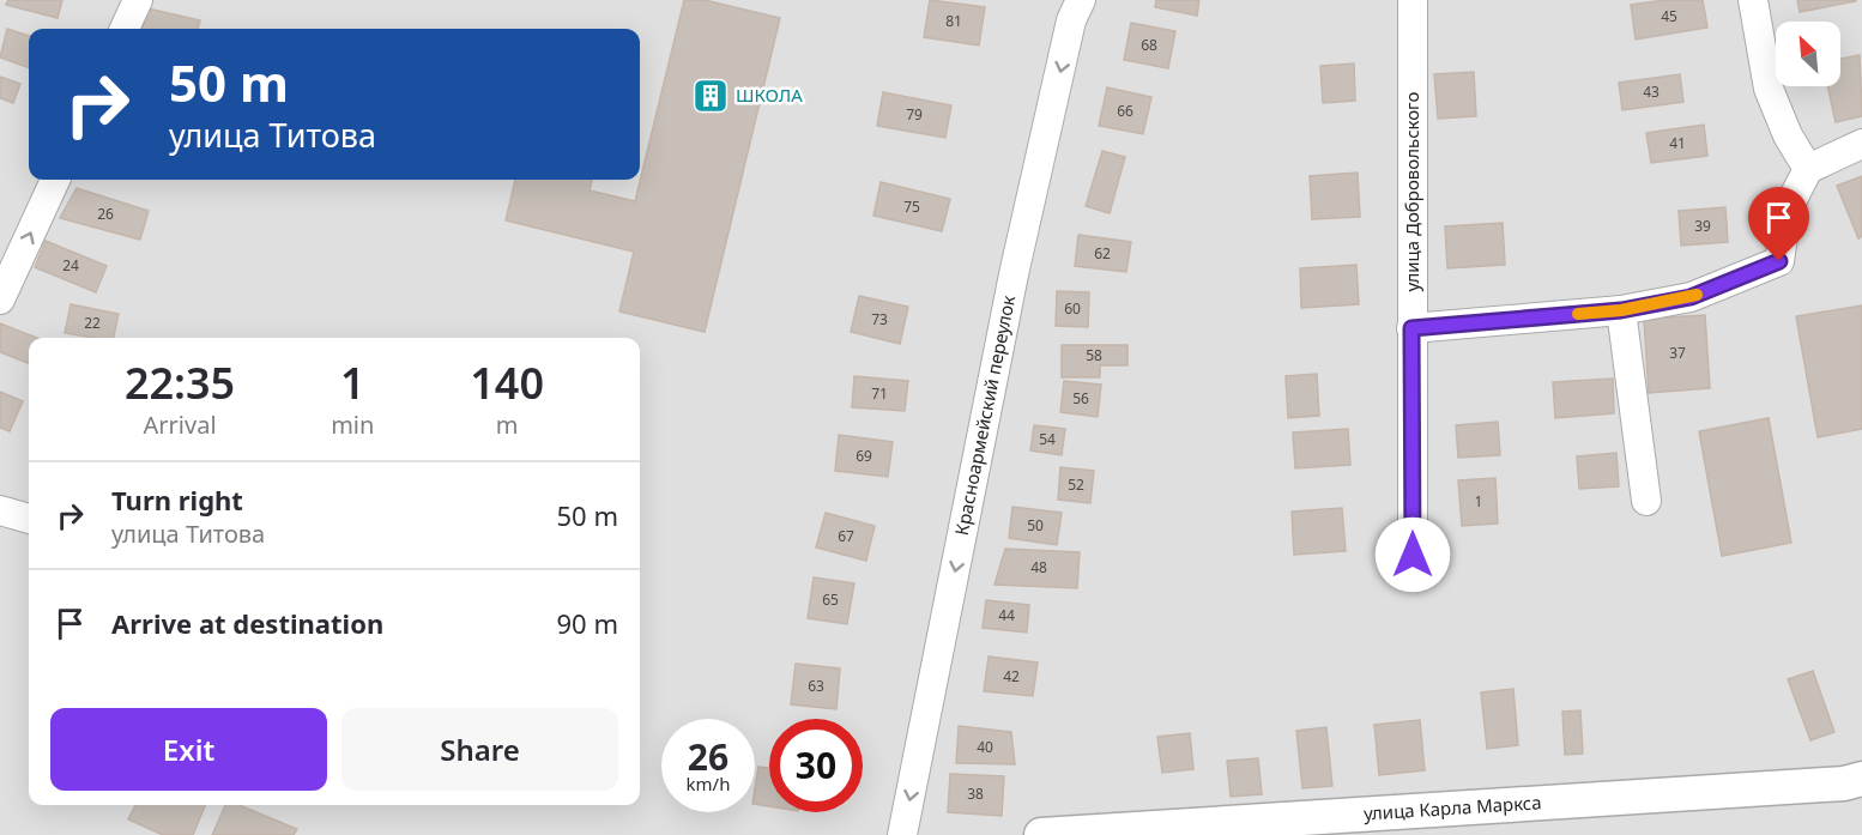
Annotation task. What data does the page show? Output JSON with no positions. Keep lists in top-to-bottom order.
{
  "streets": {
    "street": ["улица Добровольского", "Красноармейский переулок", "улица Карла Маркса"]
  },
  "one_way": ["Красноармейский переулок"],
  "places": {
    "building": ["ШКОЛА"]
  },
  "house_numbers": [
    "45",
    "81",
    "68",
    "43",
    "66",
    "79",
    "41",
    "75",
    "26",
    "39",
    "62",
    "24",
    "60",
    "73",
    "22",
    "37",
    "58",
    "71",
    "56",
    "54",
    "69",
    "52",
    "1",
    "50",
    "67",
    "48",
    "65",
    "44",
    "42",
    "63",
    "40",
    "38"
  ],
  "north": "top left",
  "page": {
    "turn": ["50 m", "улица Титова"],
    "eta": [
      "22:35",
      "Arrival",
      "1",
      "min",
      "140",
      "m"
    ],
    "list": [
      {
        "name": "Turn right",
        "note": "улица Титова",
        "value": "50 m"
      },
      {
        "name": "Arrive at destination",
        "value": "90 m"
      }
    ],
    "buttons": ["Exit", "Share"],
    "speed": "26 km/h",
    "limit": "30"
  }
}
